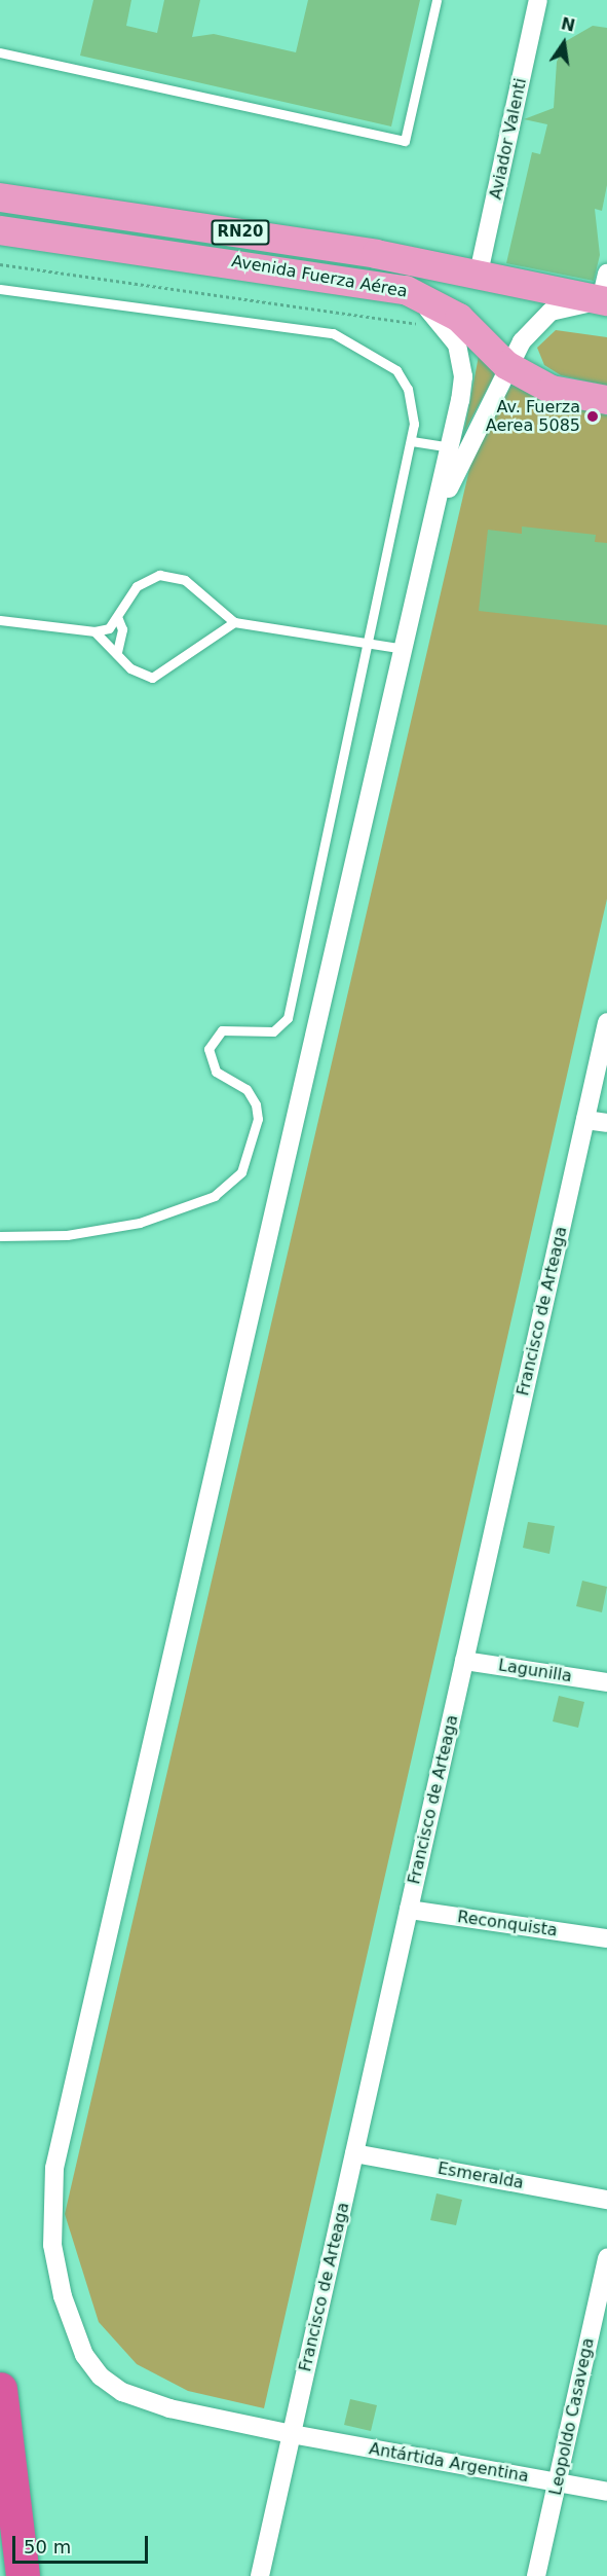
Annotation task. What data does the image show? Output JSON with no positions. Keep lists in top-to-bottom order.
{
  "streets": {
    "main road": ["RN20", "Avenida Fuerza Aérea"],
    "street": [
      "Aviador Valenti",
      "Francisco de Arteaga",
      "Lagunilla",
      "Reconquista",
      "Esmeralda",
      "Leopoldo Casavega",
      "Antártida Argentina"
    ]
  },
  "crossings": [
    ["Aviador Valenti", "Avenida Fuerza Aérea"],
    ["Francisco de Arteaga", "Lagunilla"],
    ["Francisco de Arteaga", "Reconquista"],
    ["Francisco de Arteaga", "Esmeralda"],
    ["Francisco de Arteaga", "Antártida Argentina"],
    ["Leopoldo Casavega", "Antártida Argentina"]
  ],
  "places": ["Av. Fuerza Aerea 5085"],
  "scale_bar": "50 m",
  "north": "top"
}
